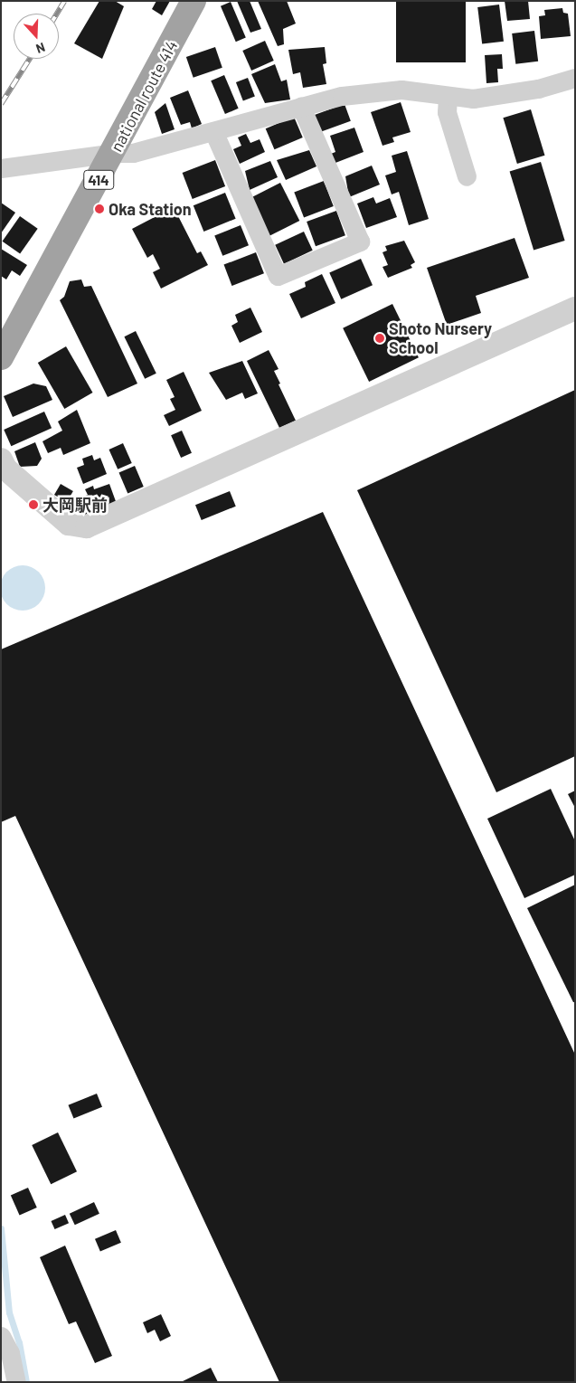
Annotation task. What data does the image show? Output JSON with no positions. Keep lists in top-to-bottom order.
{
  "streets": {
    "highway": ["national route 414", "414"]
  },
  "places": ["Oka Station", "Shoto Nursery School", "大岡駅前"],
  "north": "bottom"
}
